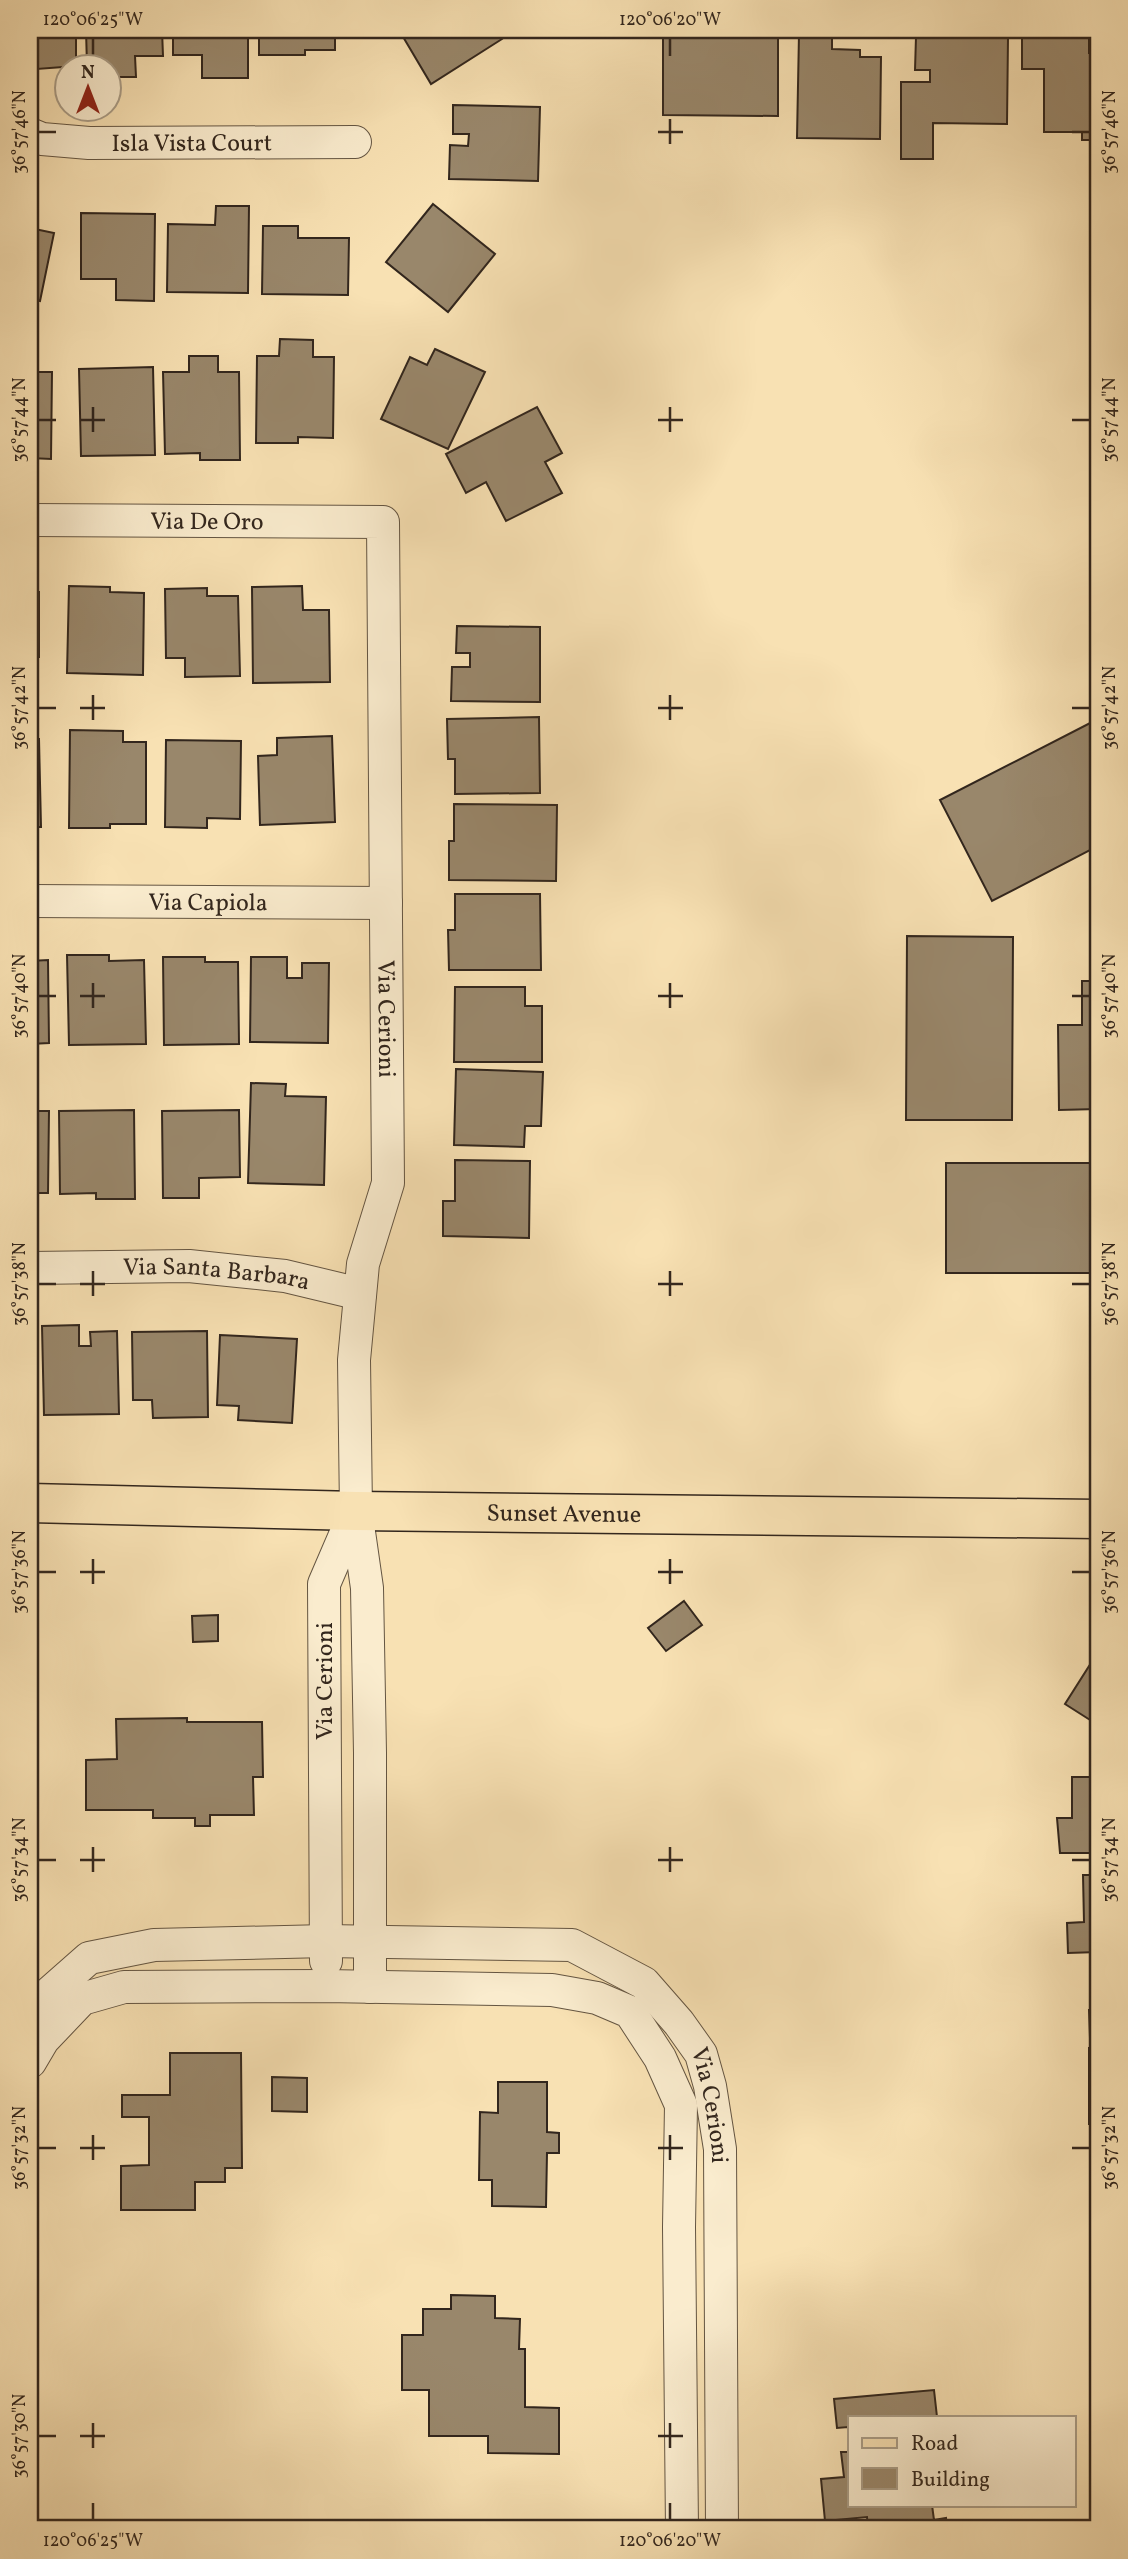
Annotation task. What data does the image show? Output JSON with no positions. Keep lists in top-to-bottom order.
{
  "streets": {
    "main road": ["Sunset Avenue"],
    "street": [
      "Isla Vista Court",
      "Via De Oro",
      "Via Capiola",
      "Via Cerioni",
      "Via Santa Barbara"
    ]
  },
  "crossings": [
    ["Via De Oro", "Via Cerioni"],
    ["Via Capiola", "Via Cerioni"],
    ["Via Cerioni", "Via Santa Barbara"],
    ["Via Cerioni", "Sunset Avenue"]
  ],
  "legend": ["Road", "Building"],
  "north": "top",
  "coordinates": [
    "120°06'25\"W",
    "120°06'20\"W",
    "36°57'46\"N",
    "36°57'44\"N",
    "36°57'42\"N",
    "36°57'40\"N",
    "36°57'38\"N",
    "36°57'36\"N",
    "36°57'34\"N",
    "36°57'32\"N",
    "36°57'30\"N"
  ]
}
